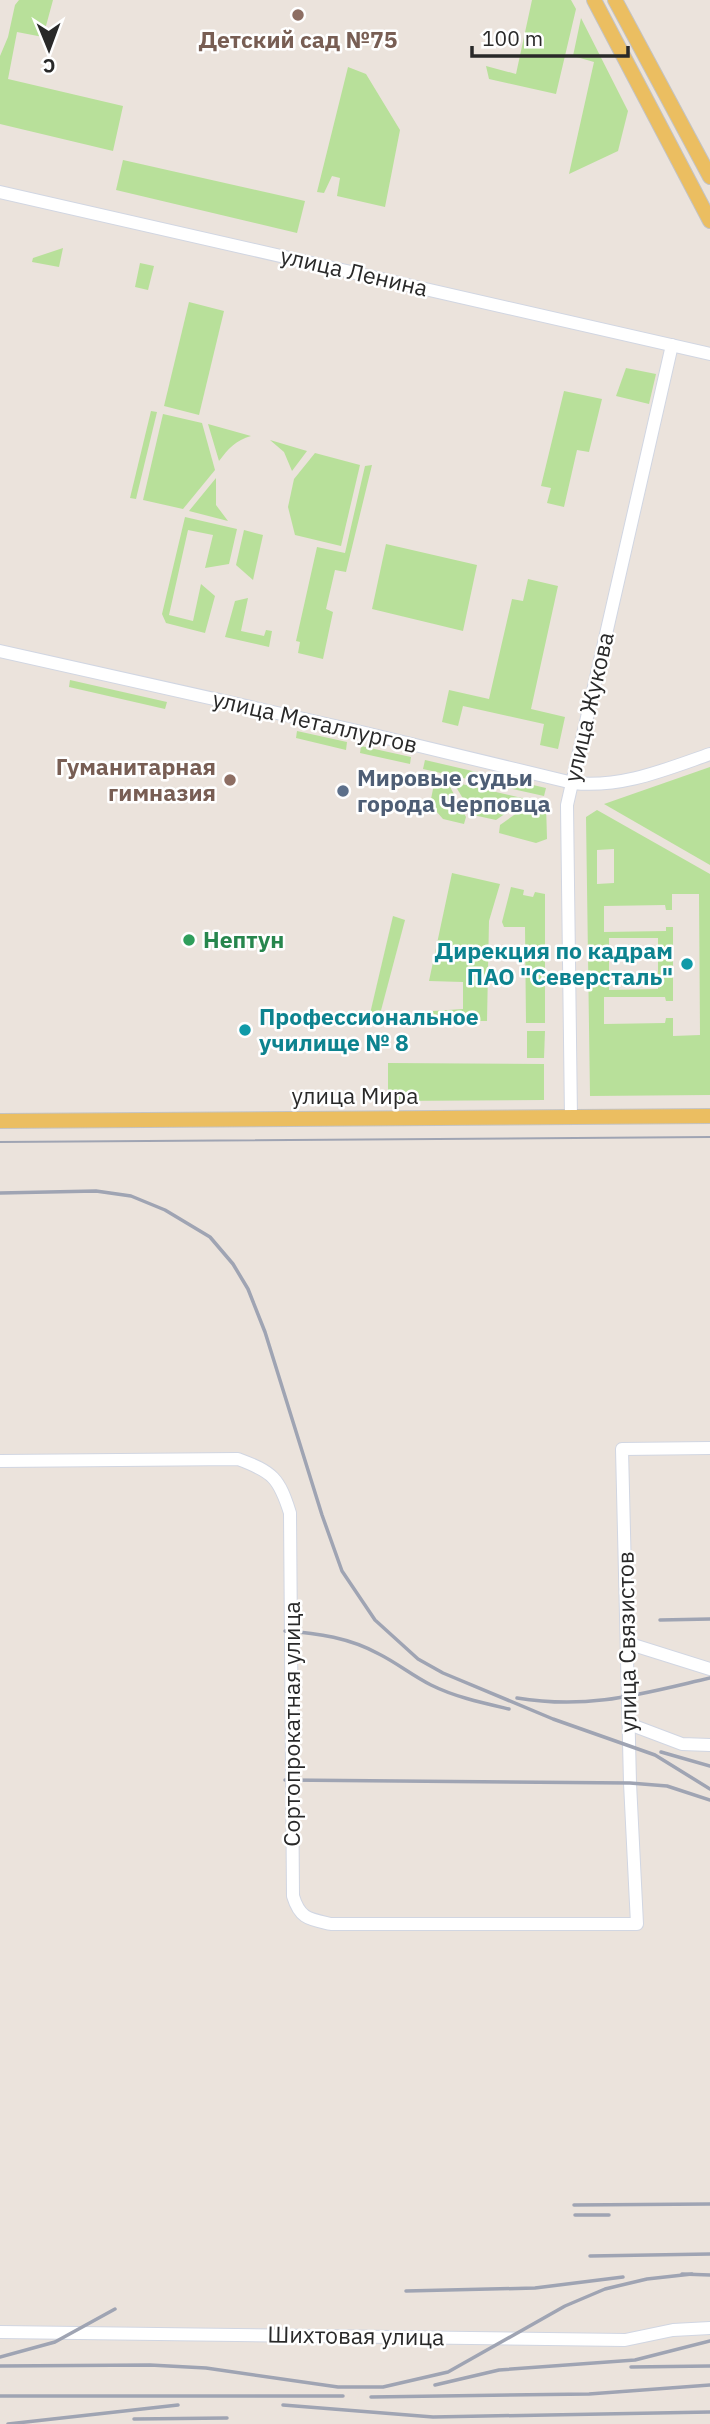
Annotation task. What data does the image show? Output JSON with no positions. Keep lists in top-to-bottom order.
{
  "streets": {
    "main road": ["улица Мира"],
    "street": [
      "улица Ленина",
      "улица Жукова",
      "улица Металлургов",
      "улица Связистов",
      "Сортопрокатная улица",
      "Шихтовая улица"
    ]
  },
  "crossings": [
    ["улица Ленина", "улица Жукова"],
    ["улица Жукова", "улица Металлургов"],
    ["улица Жукова", "улица Мира"],
    ["улица Связистов", "Сортопрокатная улица"]
  ],
  "places": [
    "Детский сад №75",
    "Гуманитарная гимназия",
    "Мировые судьи города Черповца",
    "Нептун",
    "Дирекция по кадрам ПАО \"Северсталь\"",
    "Профессиональное училище № 8"
  ],
  "scale_bar": "100 m",
  "north": "bottom"
}
